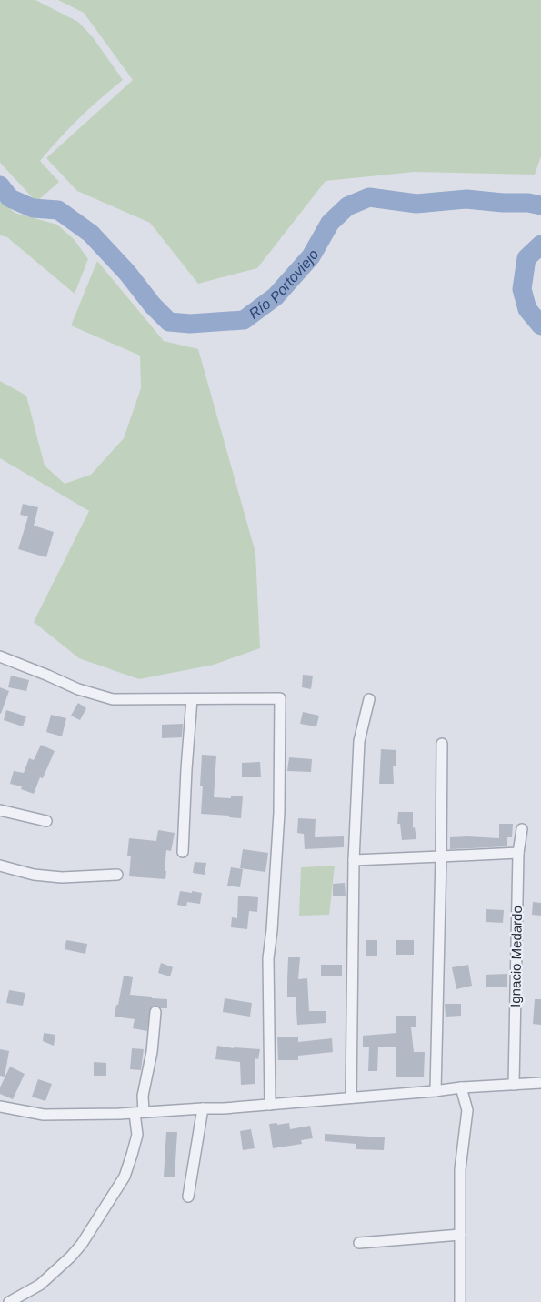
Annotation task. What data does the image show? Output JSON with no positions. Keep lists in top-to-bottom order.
{
  "streets": {
    "street": ["Ignacio Medardo"]
  },
  "water": ["Río Portoviejo"]
}
